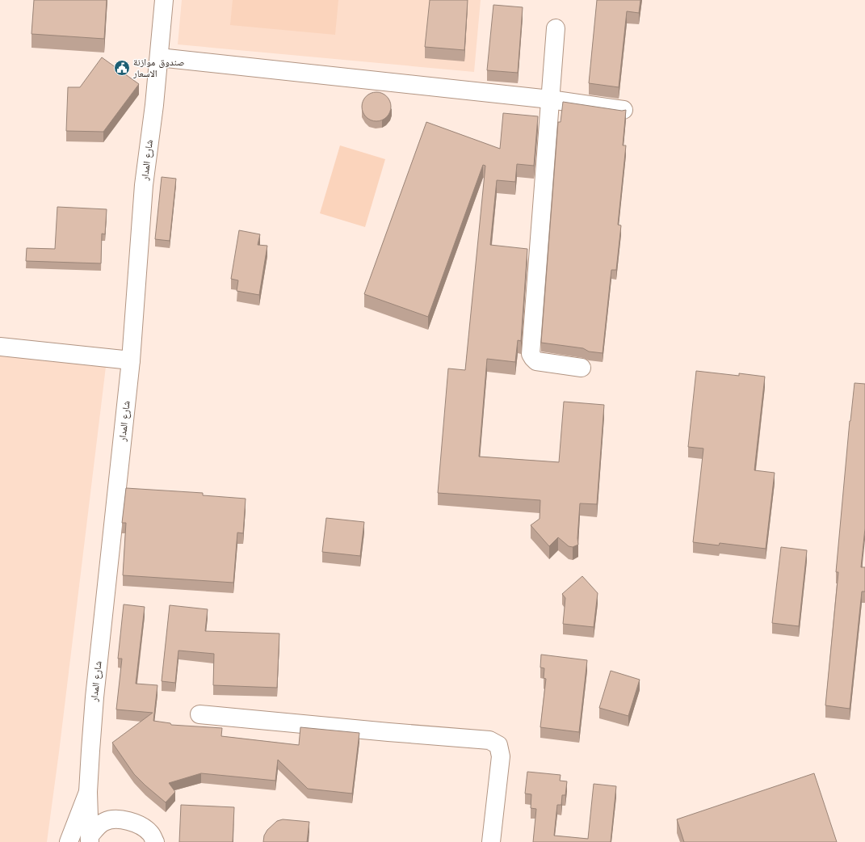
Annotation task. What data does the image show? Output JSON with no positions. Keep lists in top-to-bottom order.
{
  "streets": {
    "street": ["شارع المدار"]
  },
  "places": {
    "public building": ["صندوق موازنة الاسعار"]
  }
}
